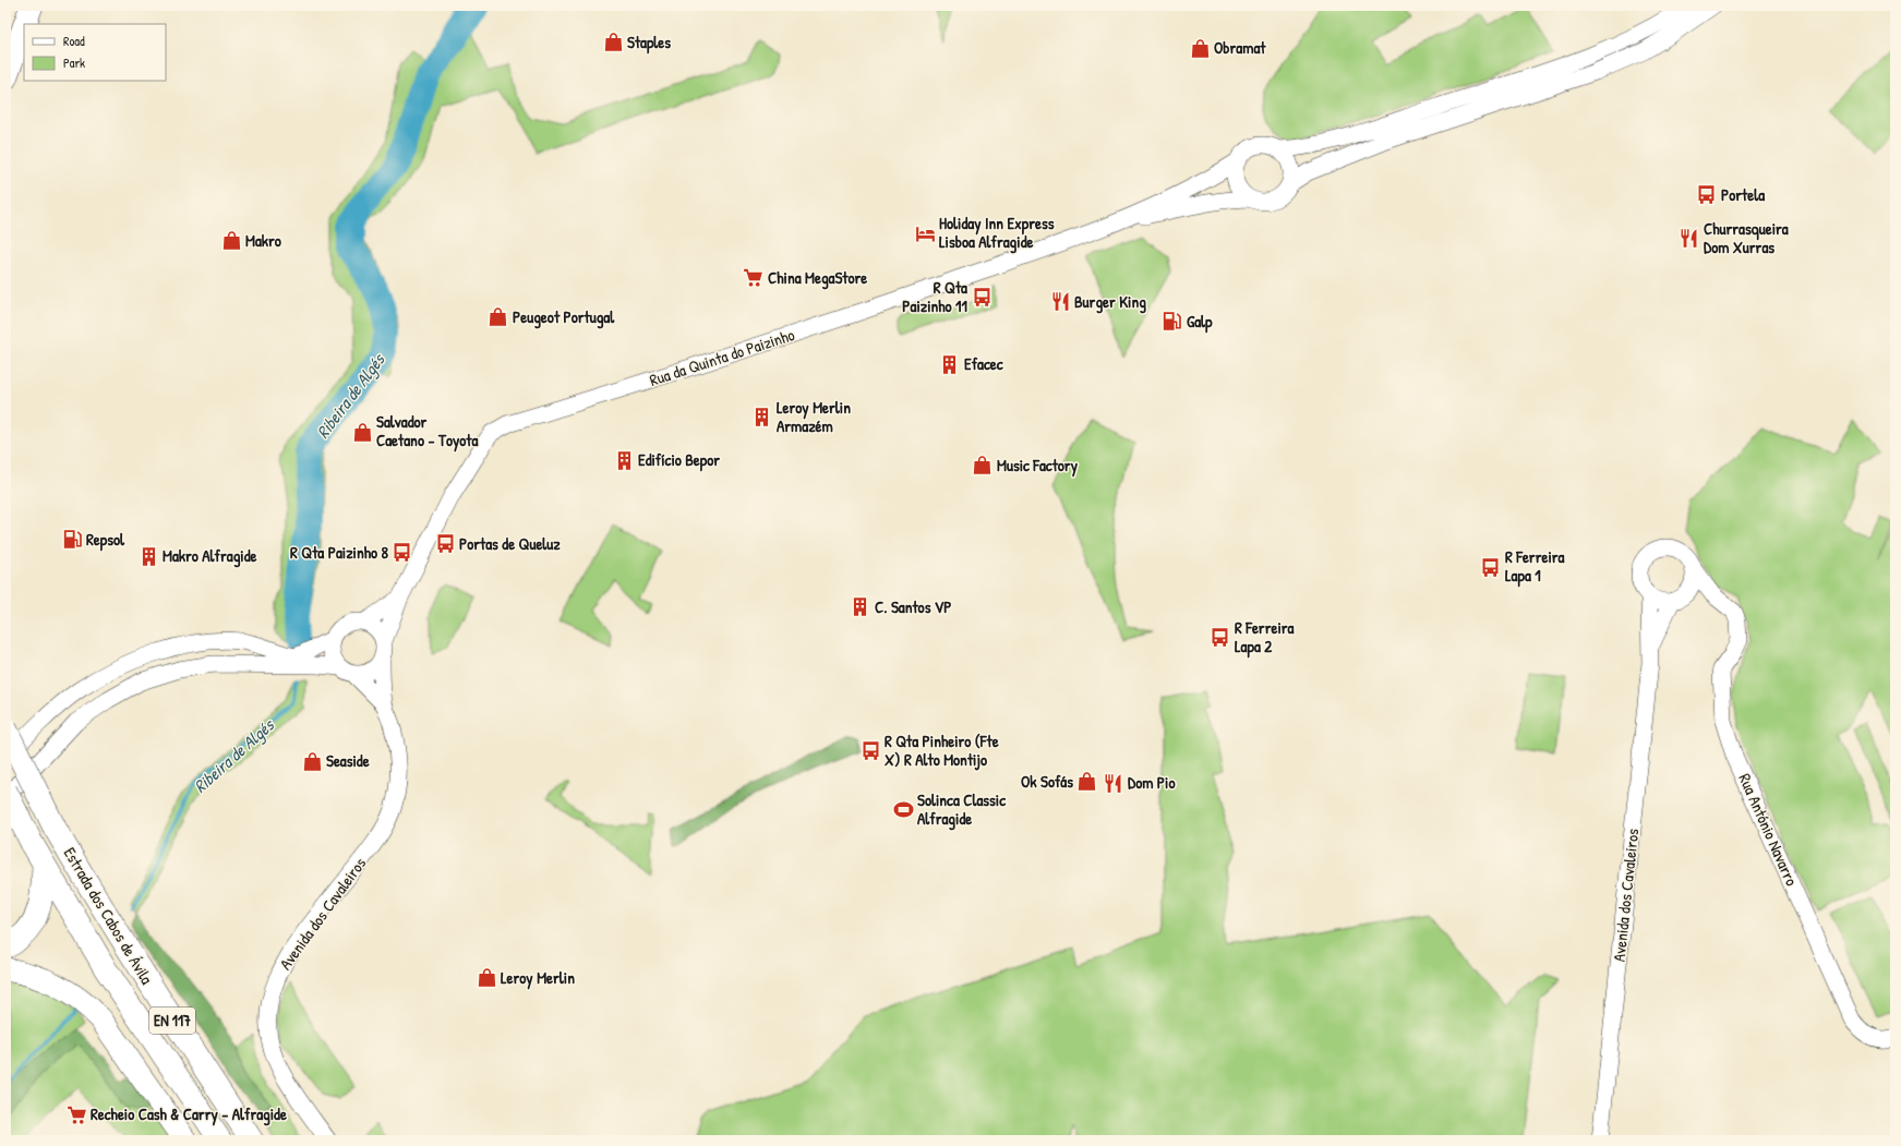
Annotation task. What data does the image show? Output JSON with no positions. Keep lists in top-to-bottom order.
{
  "streets": {
    "highway": ["Estrada dos Cabos de Ávila", "EN 117"],
    "street": ["Rua da Quinta do Paizinho", "Rua António Navarro", "Avenida dos Cavaleiros"]
  },
  "crossings": [
    ["Rua da Quinta do Paizinho", "Avenida dos Cavaleiros"],
    ["Rua António Navarro", "Avenida dos Cavaleiros"]
  ],
  "water": ["Ribeira de Algés"],
  "places": {
    "shop": [
      "Staples",
      "Obramat",
      "Makro",
      "Peugeot Portugal",
      "Salvador Caetano - Toyota",
      "Music Factory",
      "Seaside",
      "Ok Sofás",
      "Leroy Merlin"
    ],
    "bus stop": [
      "Portela",
      "R Qta Paizinho 11",
      "Portas de Queluz",
      "R Qta Paizinho 8",
      "R Ferreira Lapa 1",
      "R Ferreira Lapa 2",
      "R Qta Pinheiro (Fte X) R Alto Montijo"
    ],
    "hotel": ["Holiday Inn Express Lisboa Alfragide"],
    "restaurant": ["Churrasqueira Dom Xurras", "Burger King", "Dom Pio"],
    "supermarket": ["China MegaStore", "Recheio Cash & Carry - Alfragide"],
    "fuel station": ["Galp", "Repsol"],
    "building": [
      "Efacec",
      "Leroy Merlin Armazém",
      "Edifício Bepor",
      "Makro Alfragide",
      "C. Santos VP"
    ],
    "sports": ["Solinca Classic Alfragide"]
  },
  "legend": ["Road", "Park"]
}
